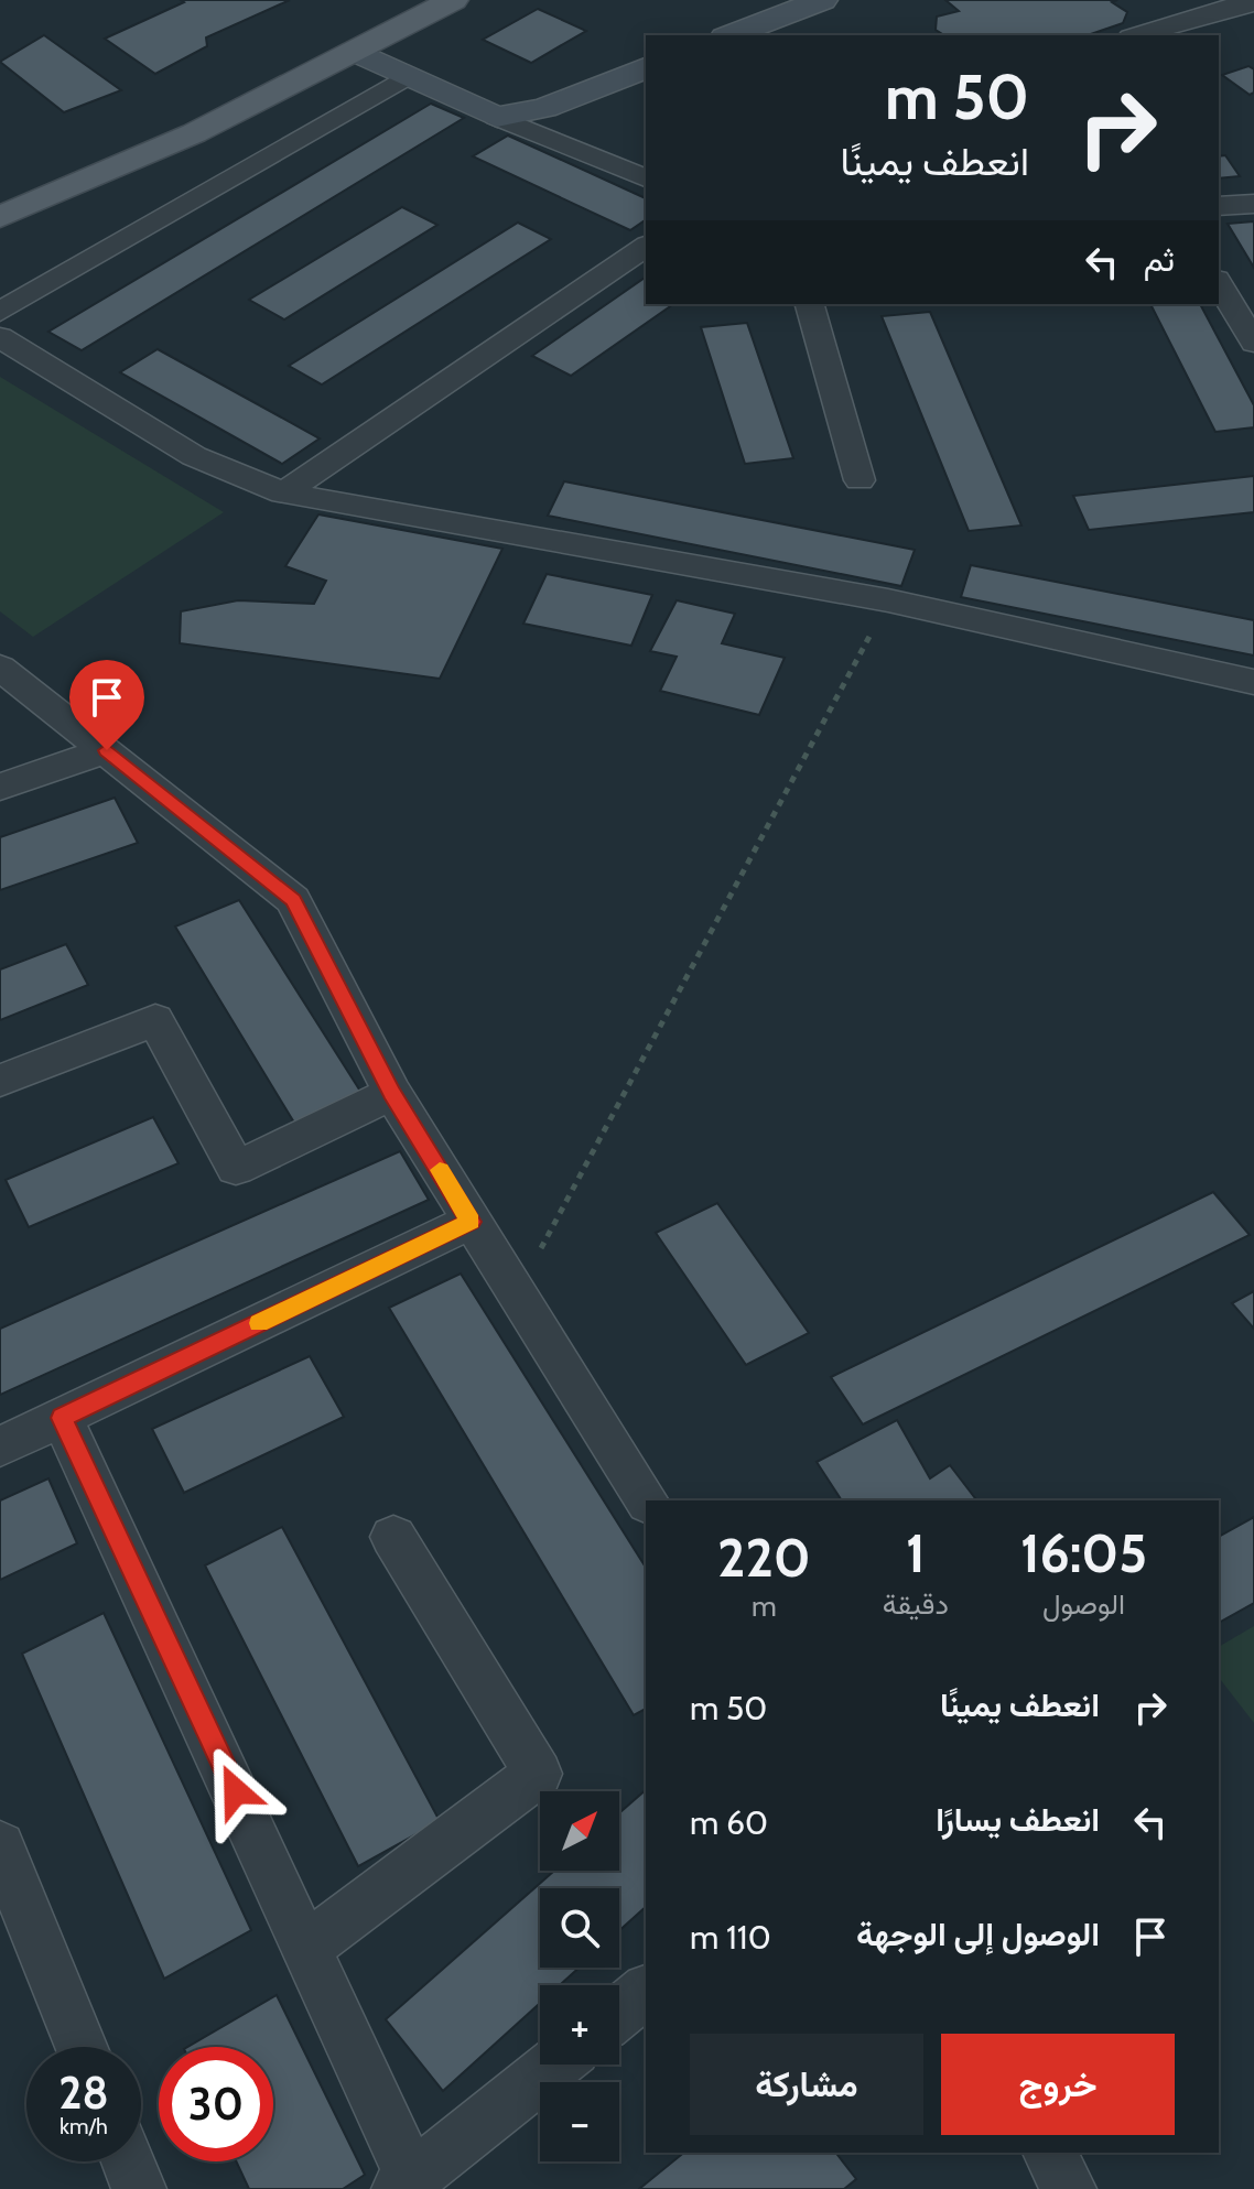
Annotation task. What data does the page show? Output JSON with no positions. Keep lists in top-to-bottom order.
{
  "north": "top right",
  "page": {
    "turn": ["50 m", "انعطف يمينًا"],
    "then": "ثم",
    "eta": [
      "16:05",
      "الوصول",
      "1",
      "دقيقة",
      "220",
      "m"
    ],
    "list": [
      {
        "name": "انعطف يمينًا",
        "value": "50 m"
      },
      {
        "name": "انعطف يسارًا",
        "value": "60 m"
      },
      {
        "name": "الوصول إلى الوجهة",
        "value": "110 m"
      }
    ],
    "map_buttons": ["+", "−"],
    "buttons": ["خروج", "مشاركة"],
    "speed": "28 km/h",
    "limit": "30"
  }
}
